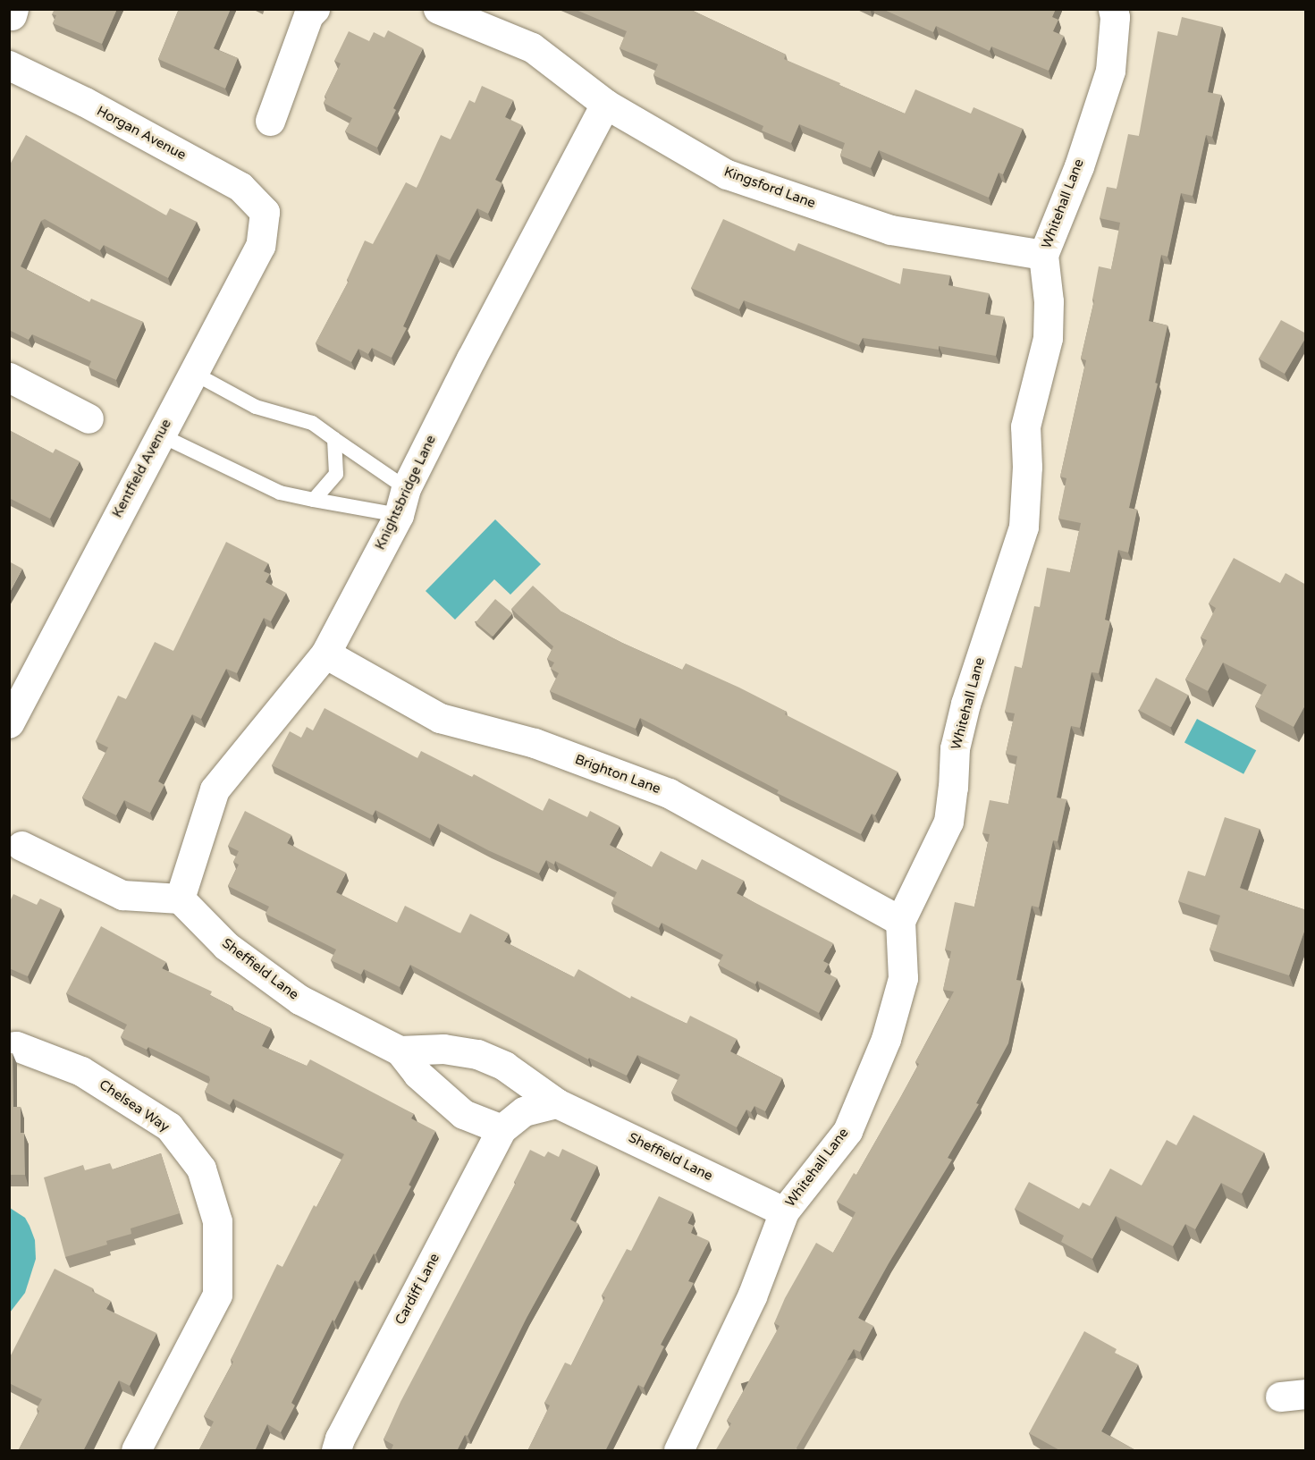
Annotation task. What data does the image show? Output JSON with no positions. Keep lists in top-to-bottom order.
{
  "streets": {
    "street": [
      "Horgan Avenue",
      "Kingsford Lane",
      "Whitehall Lane",
      "Kentfield Avenue",
      "Knightsbridge Lane",
      "Brighton Lane",
      "Sheffield Lane",
      "Chelsea Way",
      "Cardiff Lane"
    ]
  },
  "crossings": [
    ["Horgan Avenue", "Kentfield Avenue"],
    ["Kingsford Lane", "Whitehall Lane"],
    ["Kingsford Lane", "Knightsbridge Lane"],
    ["Whitehall Lane", "Brighton Lane"],
    ["Whitehall Lane", "Sheffield Lane"],
    ["Knightsbridge Lane", "Brighton Lane"],
    ["Knightsbridge Lane", "Sheffield Lane"],
    ["Sheffield Lane", "Cardiff Lane"]
  ]
}
